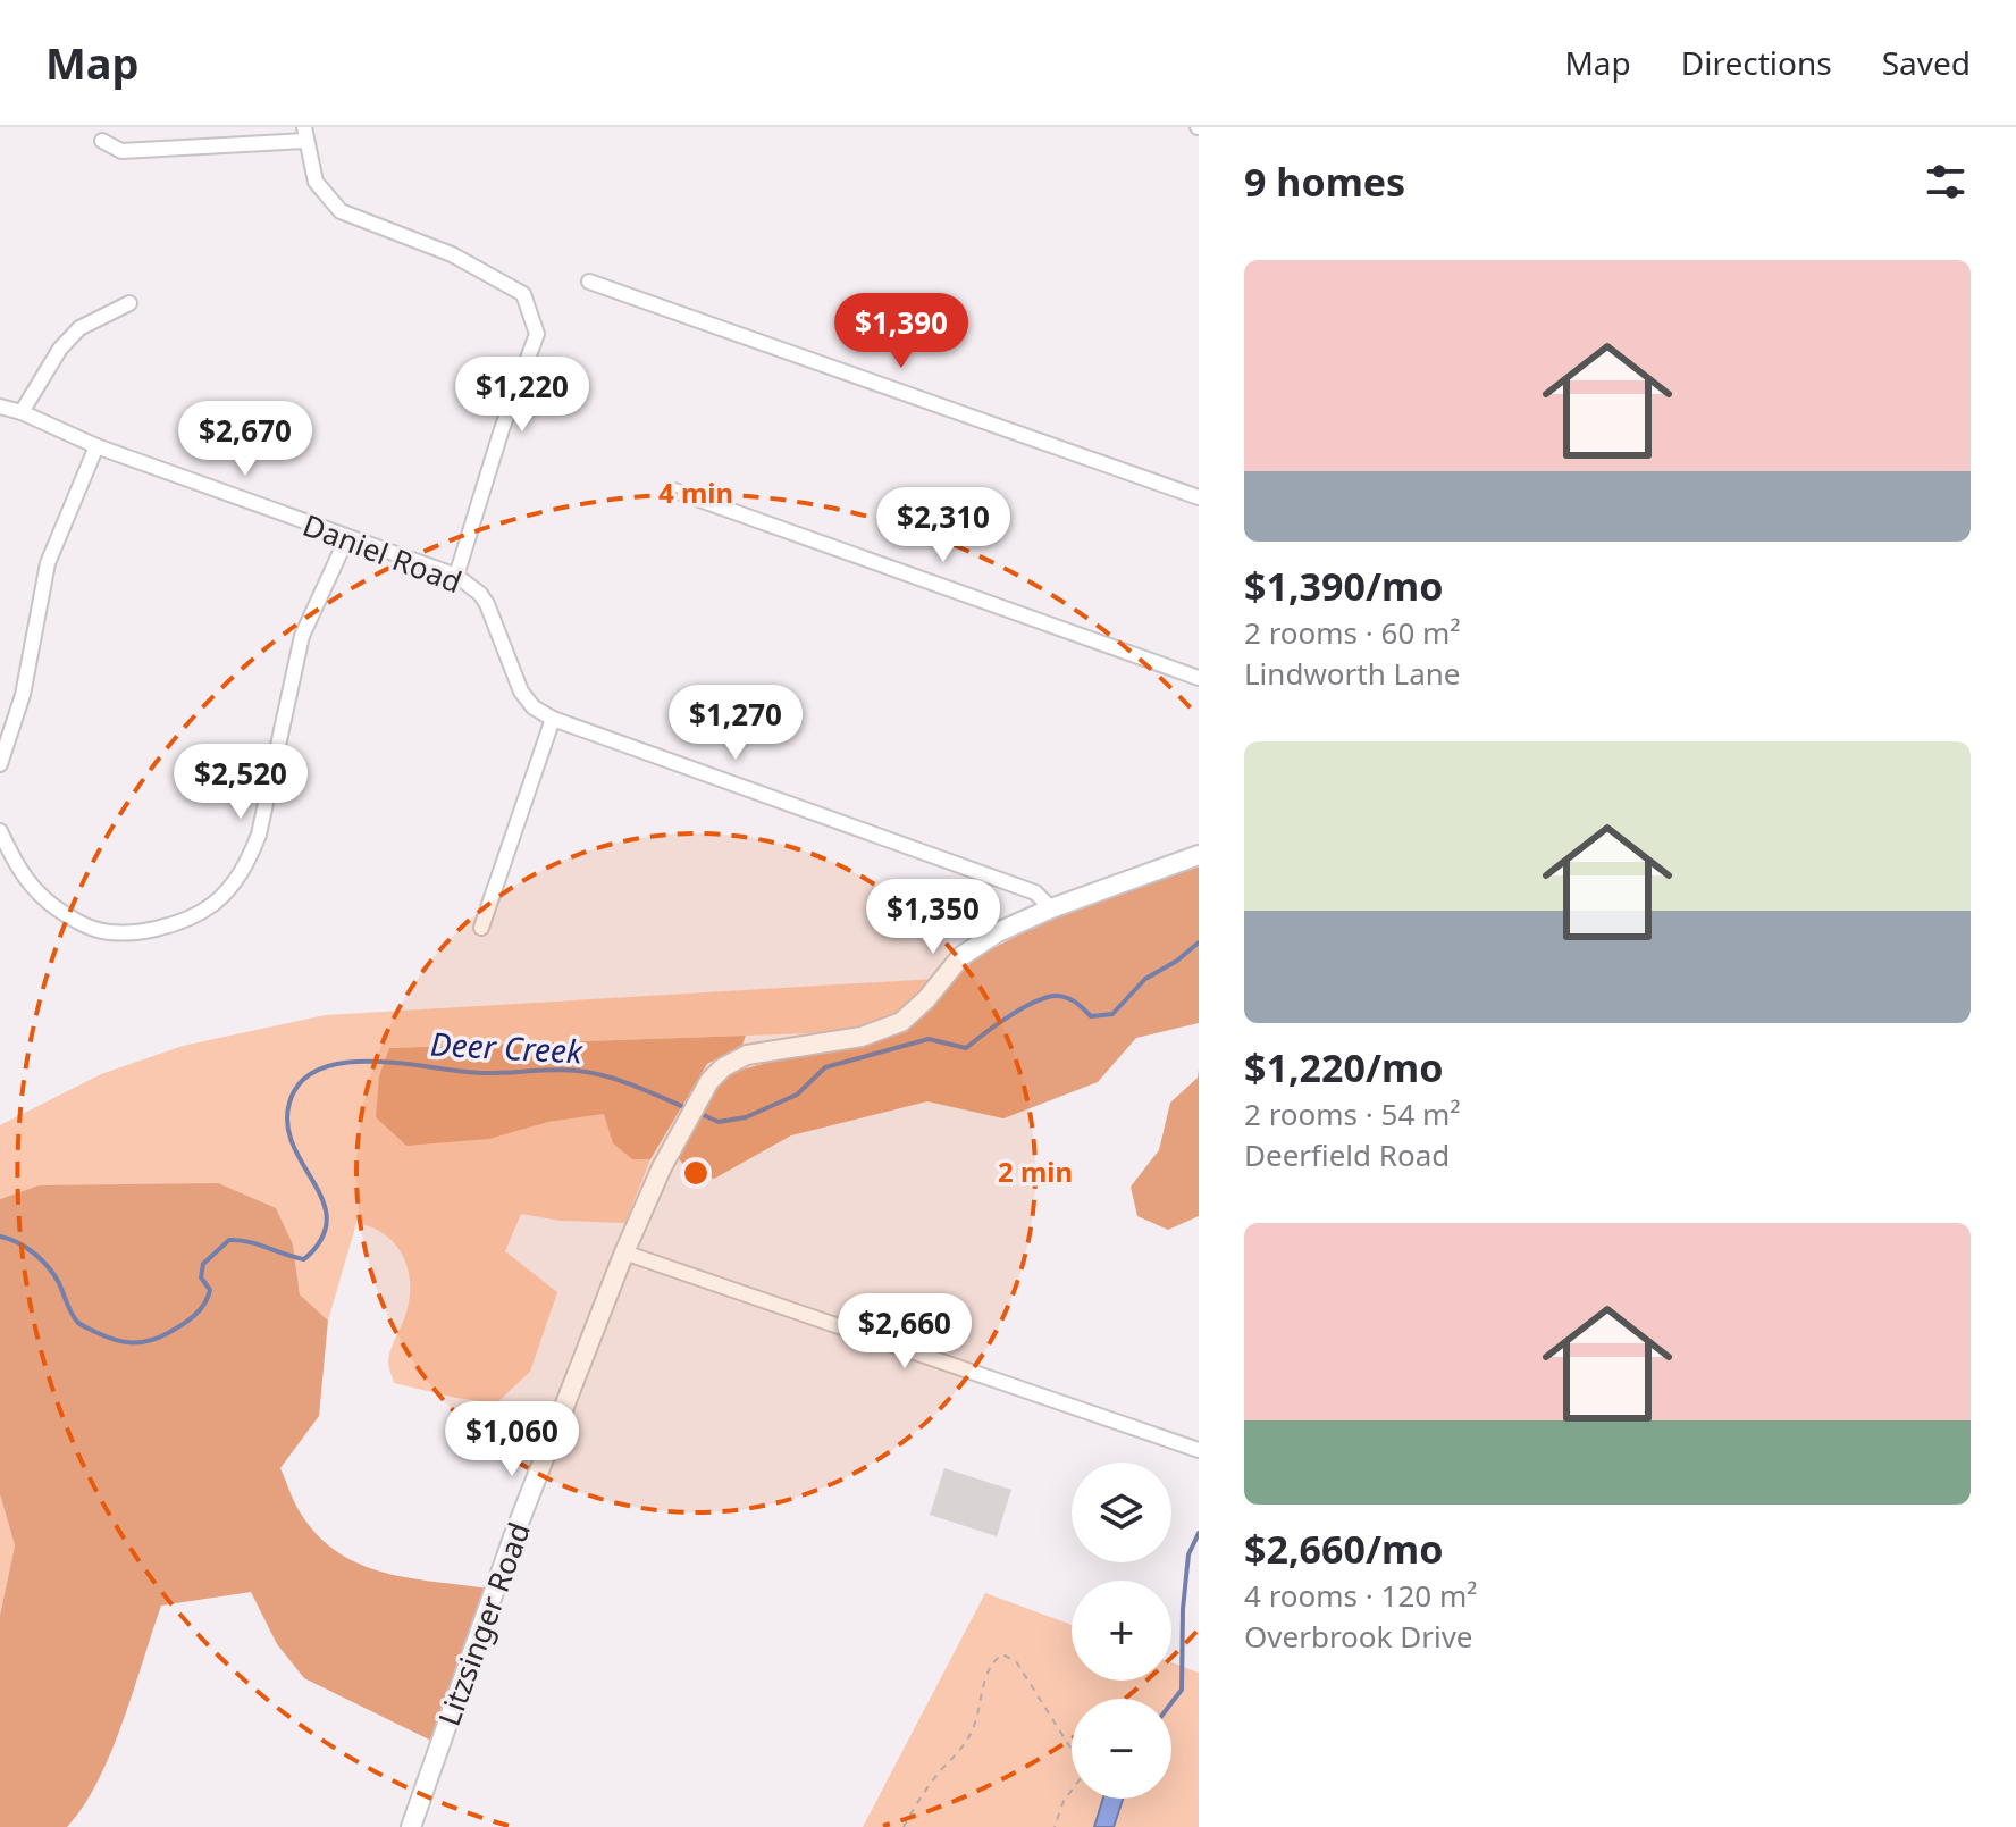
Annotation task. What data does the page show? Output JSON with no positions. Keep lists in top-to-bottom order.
{
  "streets": {
    "street": ["Daniel Road", "Litzsinger Road"]
  },
  "crossings": [
    ["Daniel Road", "Litzsinger Road"]
  ],
  "water": ["Deer Creek"],
  "page": {
    "header": "Map",
    "nav": ["Map", "Directions", "Saved"],
    "heading": "9 homes",
    "list": [
      {
        "name": "$1,390/mo",
        "note": "2 rooms · 60 m² · Lindworth Lane"
      },
      {
        "name": "$1,220/mo",
        "note": "2 rooms · 54 m² · Deerfield Road"
      },
      {
        "name": "$2,660/mo",
        "note": "4 rooms · 120 m² · Overbrook Drive"
      }
    ],
    "price": [
      "$1,390",
      "$1,220",
      "$2,670",
      "$2,310",
      "$1,270",
      "$2,520",
      "$1,350",
      "$2,660",
      "$1,060"
    ],
    "map_buttons": ["+", "−"]
  },
  "rings": ["4 min", "2 min"]
}
